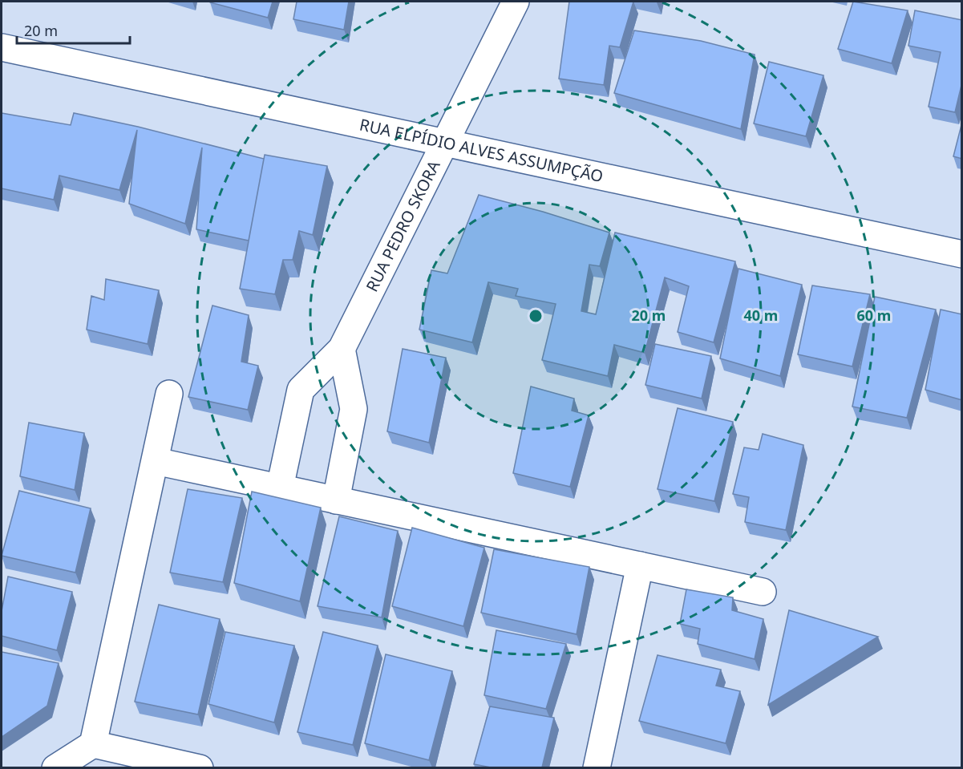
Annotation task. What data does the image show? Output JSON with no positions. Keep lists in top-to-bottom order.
{
  "streets": {
    "street": ["RUA ELPÍDIO ALVES ASSUMPÇÃO", "RUA PEDRO SKORA"]
  },
  "crossings": [
    ["RUA ELPÍDIO ALVES ASSUMPÇÃO", "RUA PEDRO SKORA"]
  ],
  "scale_bar": "20 m",
  "rings": ["20 m", "40 m", "60 m"]
}
